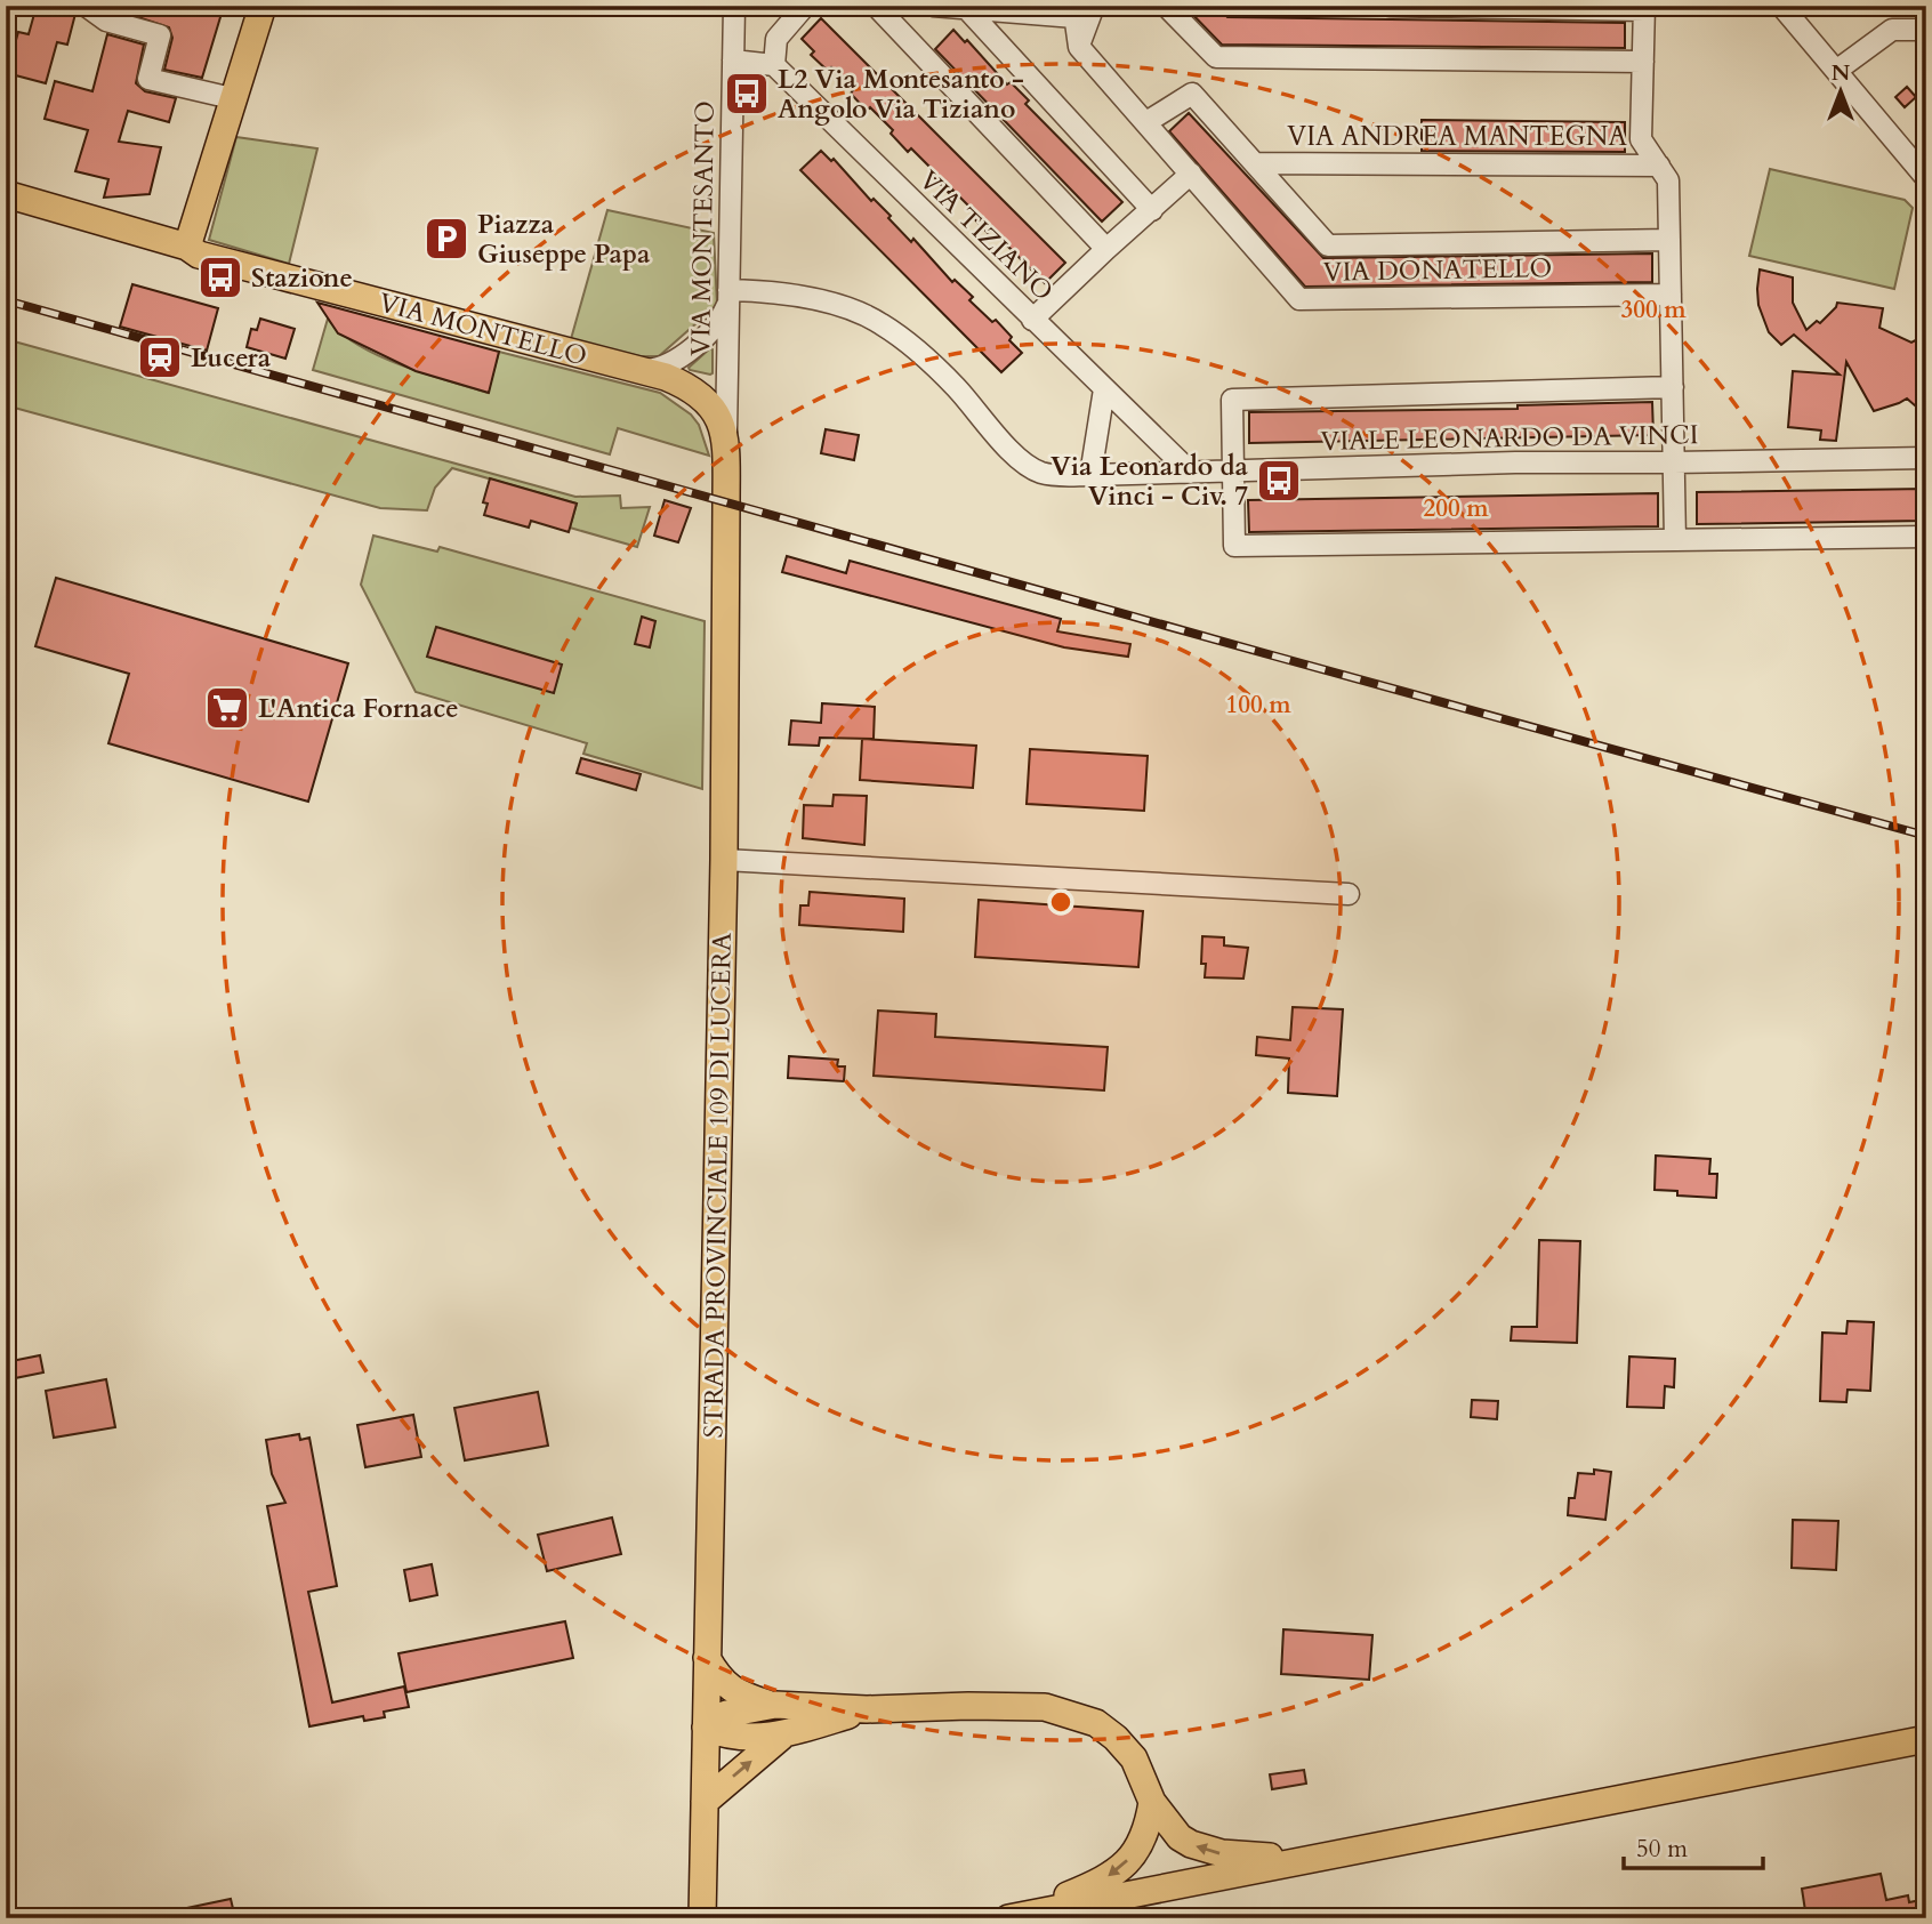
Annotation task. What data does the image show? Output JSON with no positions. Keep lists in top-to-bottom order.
{
  "streets": {
    "main road": ["VIA MONTELLO", "STRADA PROVINCIALE 109 DI LUCERA"],
    "street": [
      "VIA ANDREA MANTEGNA",
      "VIA MONTESANTO",
      "VIA TIZIANO",
      "VIA DONATELLO",
      "VIALE LEONARDO DA VINCI"
    ]
  },
  "crossings": [
    ["VIA ANDREA MANTEGNA", "VIA DONATELLO"],
    ["VIA MONTESANTO", "VIA MONTELLO"],
    ["VIA MONTESANTO", "VIALE LEONARDO DA VINCI"],
    ["VIA MONTESANTO", "STRADA PROVINCIALE 109 DI LUCERA"],
    ["VIA TIZIANO", "VIALE LEONARDO DA VINCI"],
    ["VIA MONTELLO", "VIALE LEONARDO DA VINCI"],
    ["VIA MONTELLO", "STRADA PROVINCIALE 109 DI LUCERA"]
  ],
  "places": {
    "bus stop": ["L2 Via Montesanto - Angolo Via Tiziano", "Stazione", "Via Leonardo da Vinci - Civ. 7"],
    "parking": ["Piazza Giuseppe Papa"],
    "station": ["Lucera"],
    "supermarket": ["L'Antica Fornace"]
  },
  "scale_bar": "50 m",
  "north": "top",
  "rings": ["300 m", "200 m", "100 m"]
}
